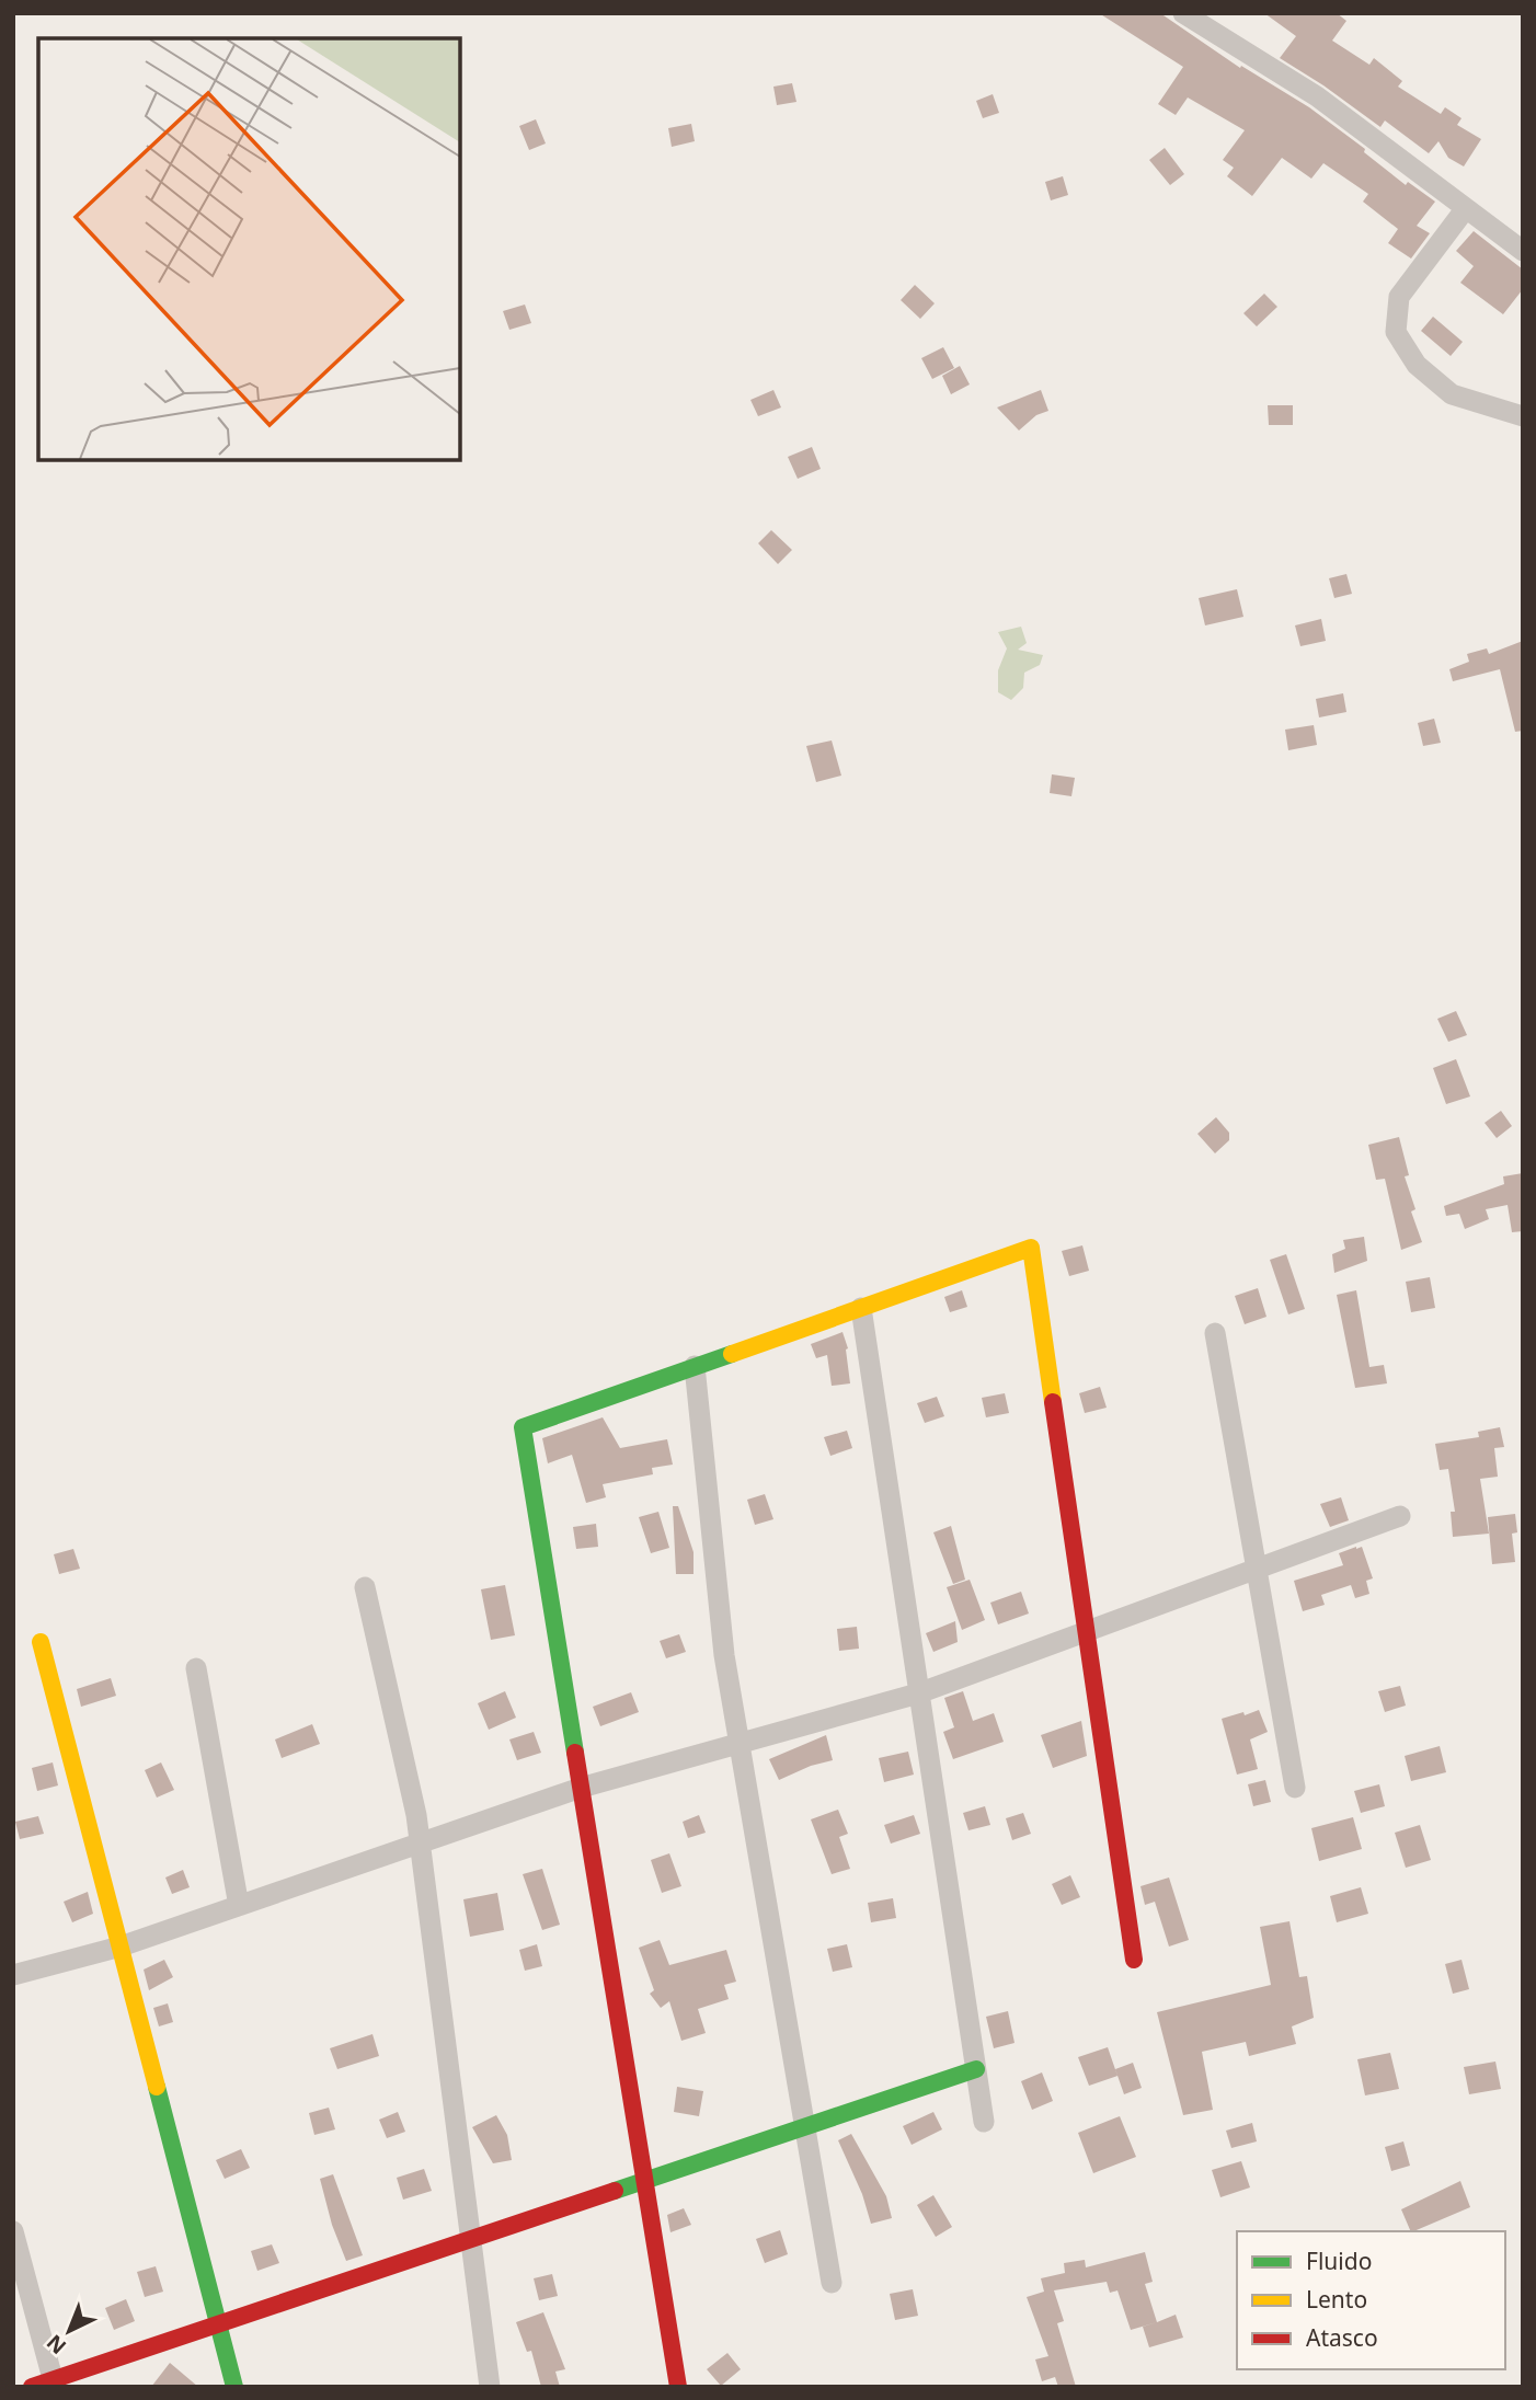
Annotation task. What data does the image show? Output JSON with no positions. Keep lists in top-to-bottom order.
{
  "legend": ["Fluido", "Lento", "Atasco"],
  "north": "bottom left"
}
